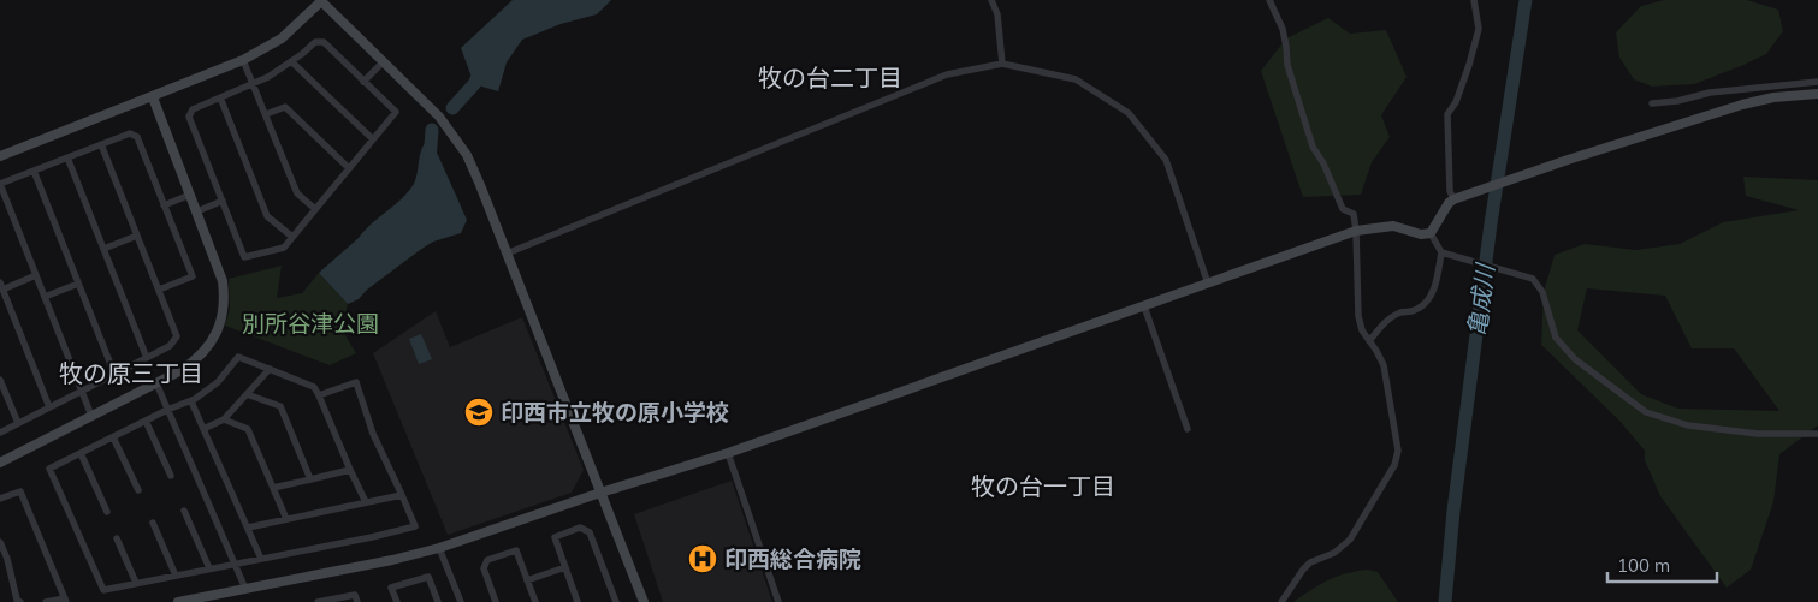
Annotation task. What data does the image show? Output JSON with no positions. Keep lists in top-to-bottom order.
{
  "districts": ["牧の台二丁目", "牧の原三丁目", "牧の台一丁目"],
  "water": ["亀成川"],
  "parks": ["別所谷津公園"],
  "places": {
    "school or university": ["印西市立牧の原小学校"],
    "hospital": ["印西総合病院"]
  },
  "scale_bar": "100 m"
}
